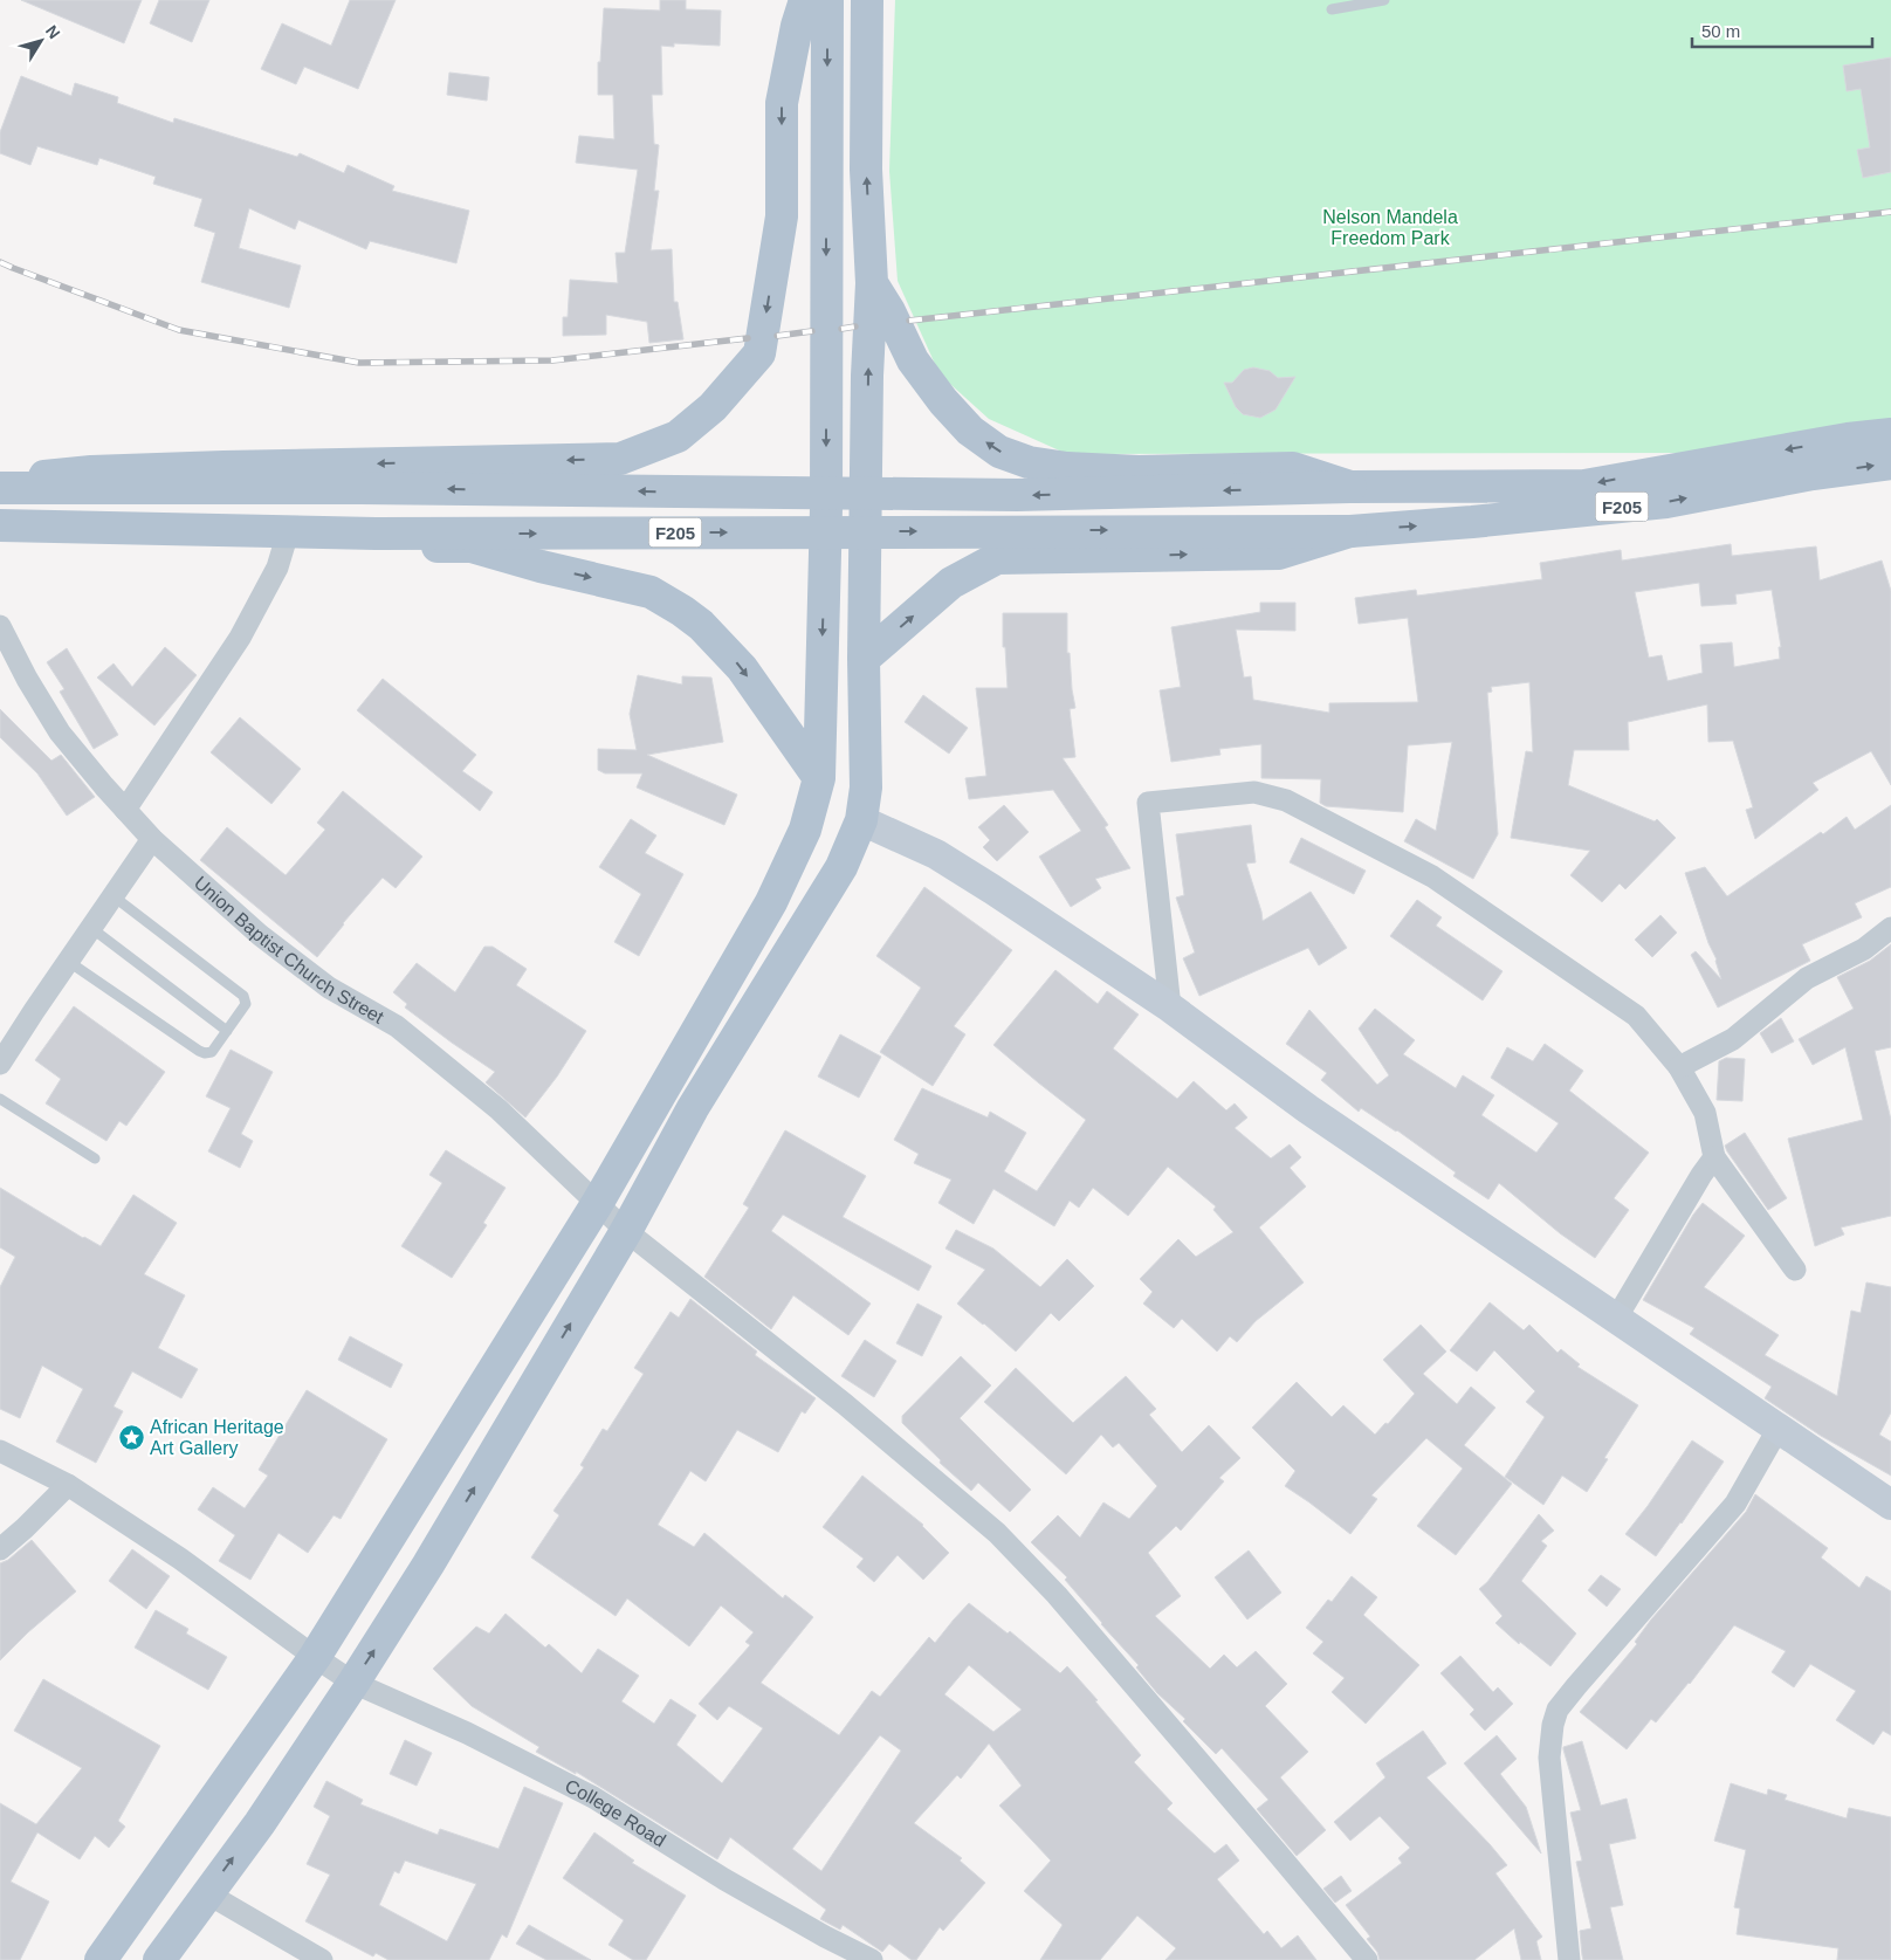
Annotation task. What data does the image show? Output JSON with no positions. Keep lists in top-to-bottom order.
{
  "streets": {
    "main road": ["F205"],
    "street": ["Union Baptist Church Street", "College Road"]
  },
  "parks": ["Nelson Mandela Freedom Park"],
  "places": {
    "place": ["African Heritage Art Gallery"]
  },
  "scale_bar": "50 m",
  "north": "top right"
}
